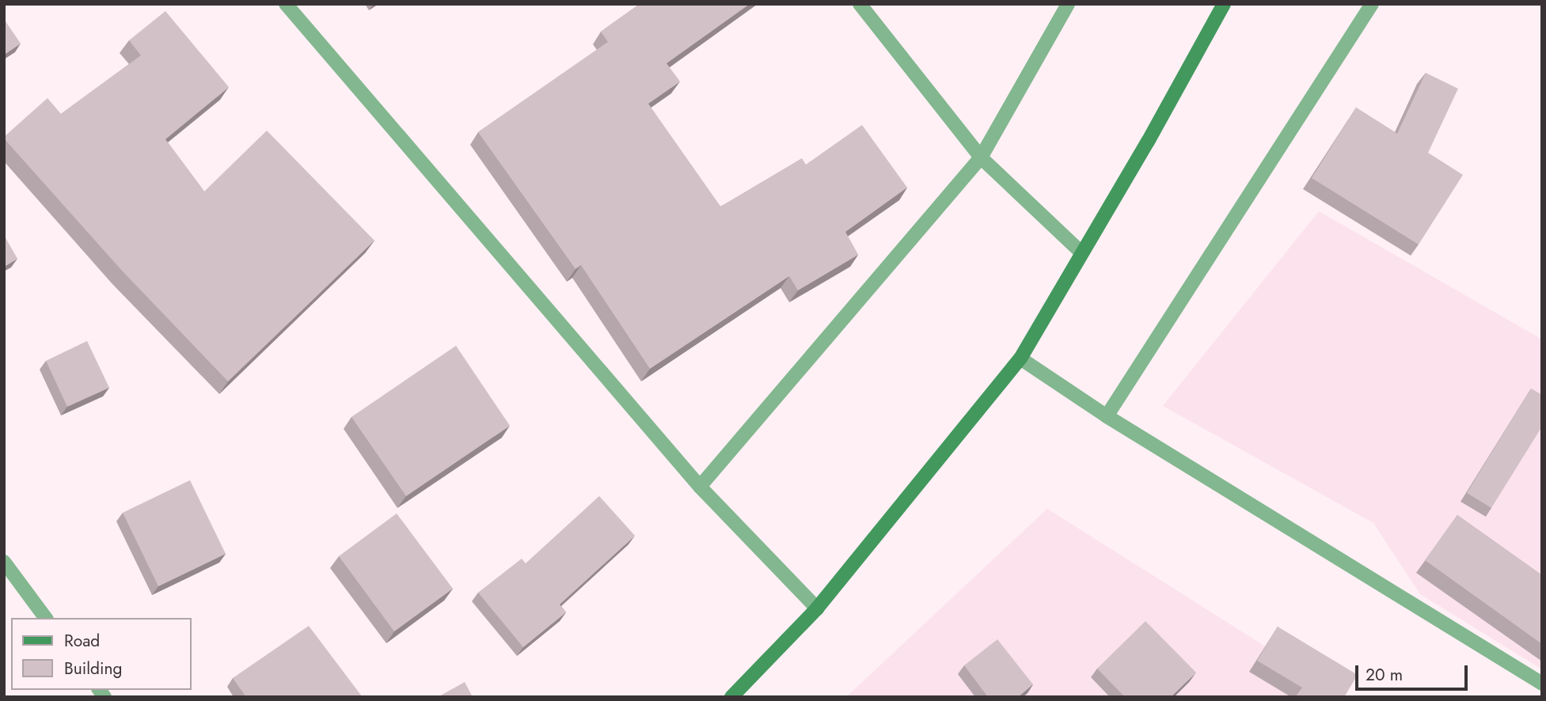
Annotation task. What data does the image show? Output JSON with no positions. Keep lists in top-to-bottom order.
{
  "legend": ["Road", "Building"],
  "scale_bar": "20 m"
}
